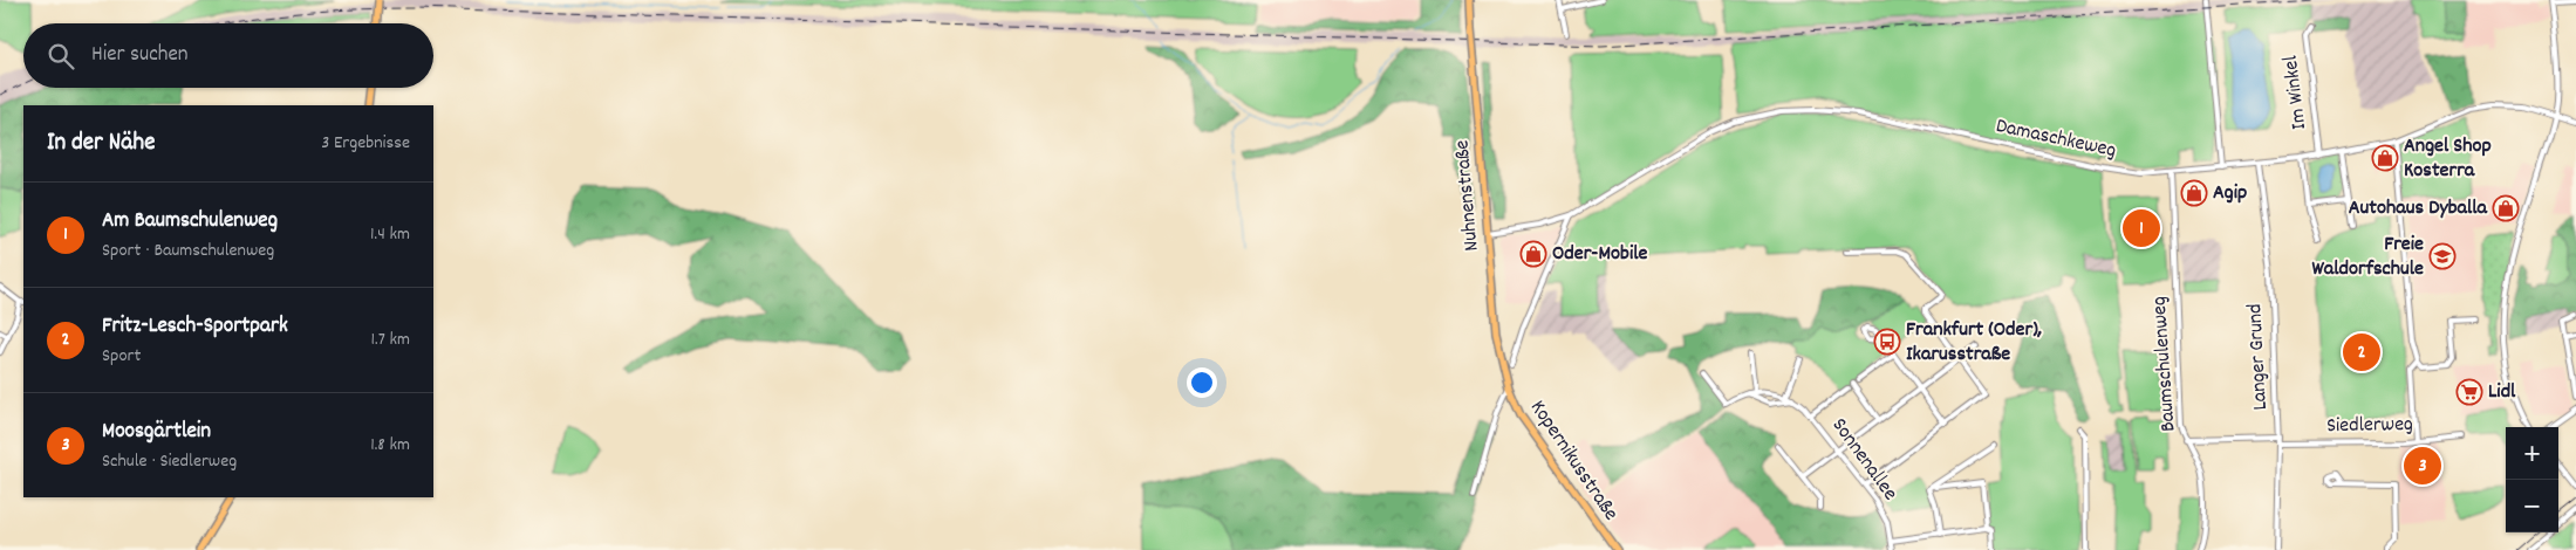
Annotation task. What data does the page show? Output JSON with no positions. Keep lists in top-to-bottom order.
{
  "streets": {
    "main road": ["Nuhnenstraße", "Kopernikusstraße"],
    "street": [
      "Im Winkel",
      "Damaschkeweg",
      "Langer Grund",
      "Baumschulenweg",
      "Siedlerweg",
      "Sonnenallee"
    ]
  },
  "crossings": [
    ["Im Winkel", "Damaschkeweg"],
    ["Damaschkeweg", "Nuhnenstraße"],
    ["Damaschkeweg", "Langer Grund"],
    ["Damaschkeweg", "Baumschulenweg"],
    ["Nuhnenstraße", "Kopernikusstraße"],
    ["Langer Grund", "Siedlerweg"]
  ],
  "places": {
    "shop": [
      "Angel Shop Kosterra",
      "Agip",
      "Autohaus Dyballa",
      "Oder-Mobile"
    ],
    "school or university": ["Freie Waldorfschule"],
    "bus stop": ["Frankfurt (Oder), Ikarusstraße"],
    "supermarket": ["Lidl"]
  },
  "page": {
    "search": "Hier suchen",
    "heading": ["In der Nähe", "3 Ergebnisse"],
    "list": [
      {
        "mark": "1",
        "name": "Am Baumschulenweg",
        "note": "Sport · Baumschulenweg",
        "value": "1.4 km"
      },
      {
        "mark": "2",
        "name": "Fritz-Lesch-Sportpark",
        "note": "Sport",
        "value": "1.7 km"
      },
      {
        "mark": "3",
        "name": "Moosgärtlein",
        "note": "Schule · Siedlerweg",
        "value": "1.8 km"
      }
    ],
    "pins": ["1", "2", "3"],
    "map_buttons": ["+", "−"]
  }
}
